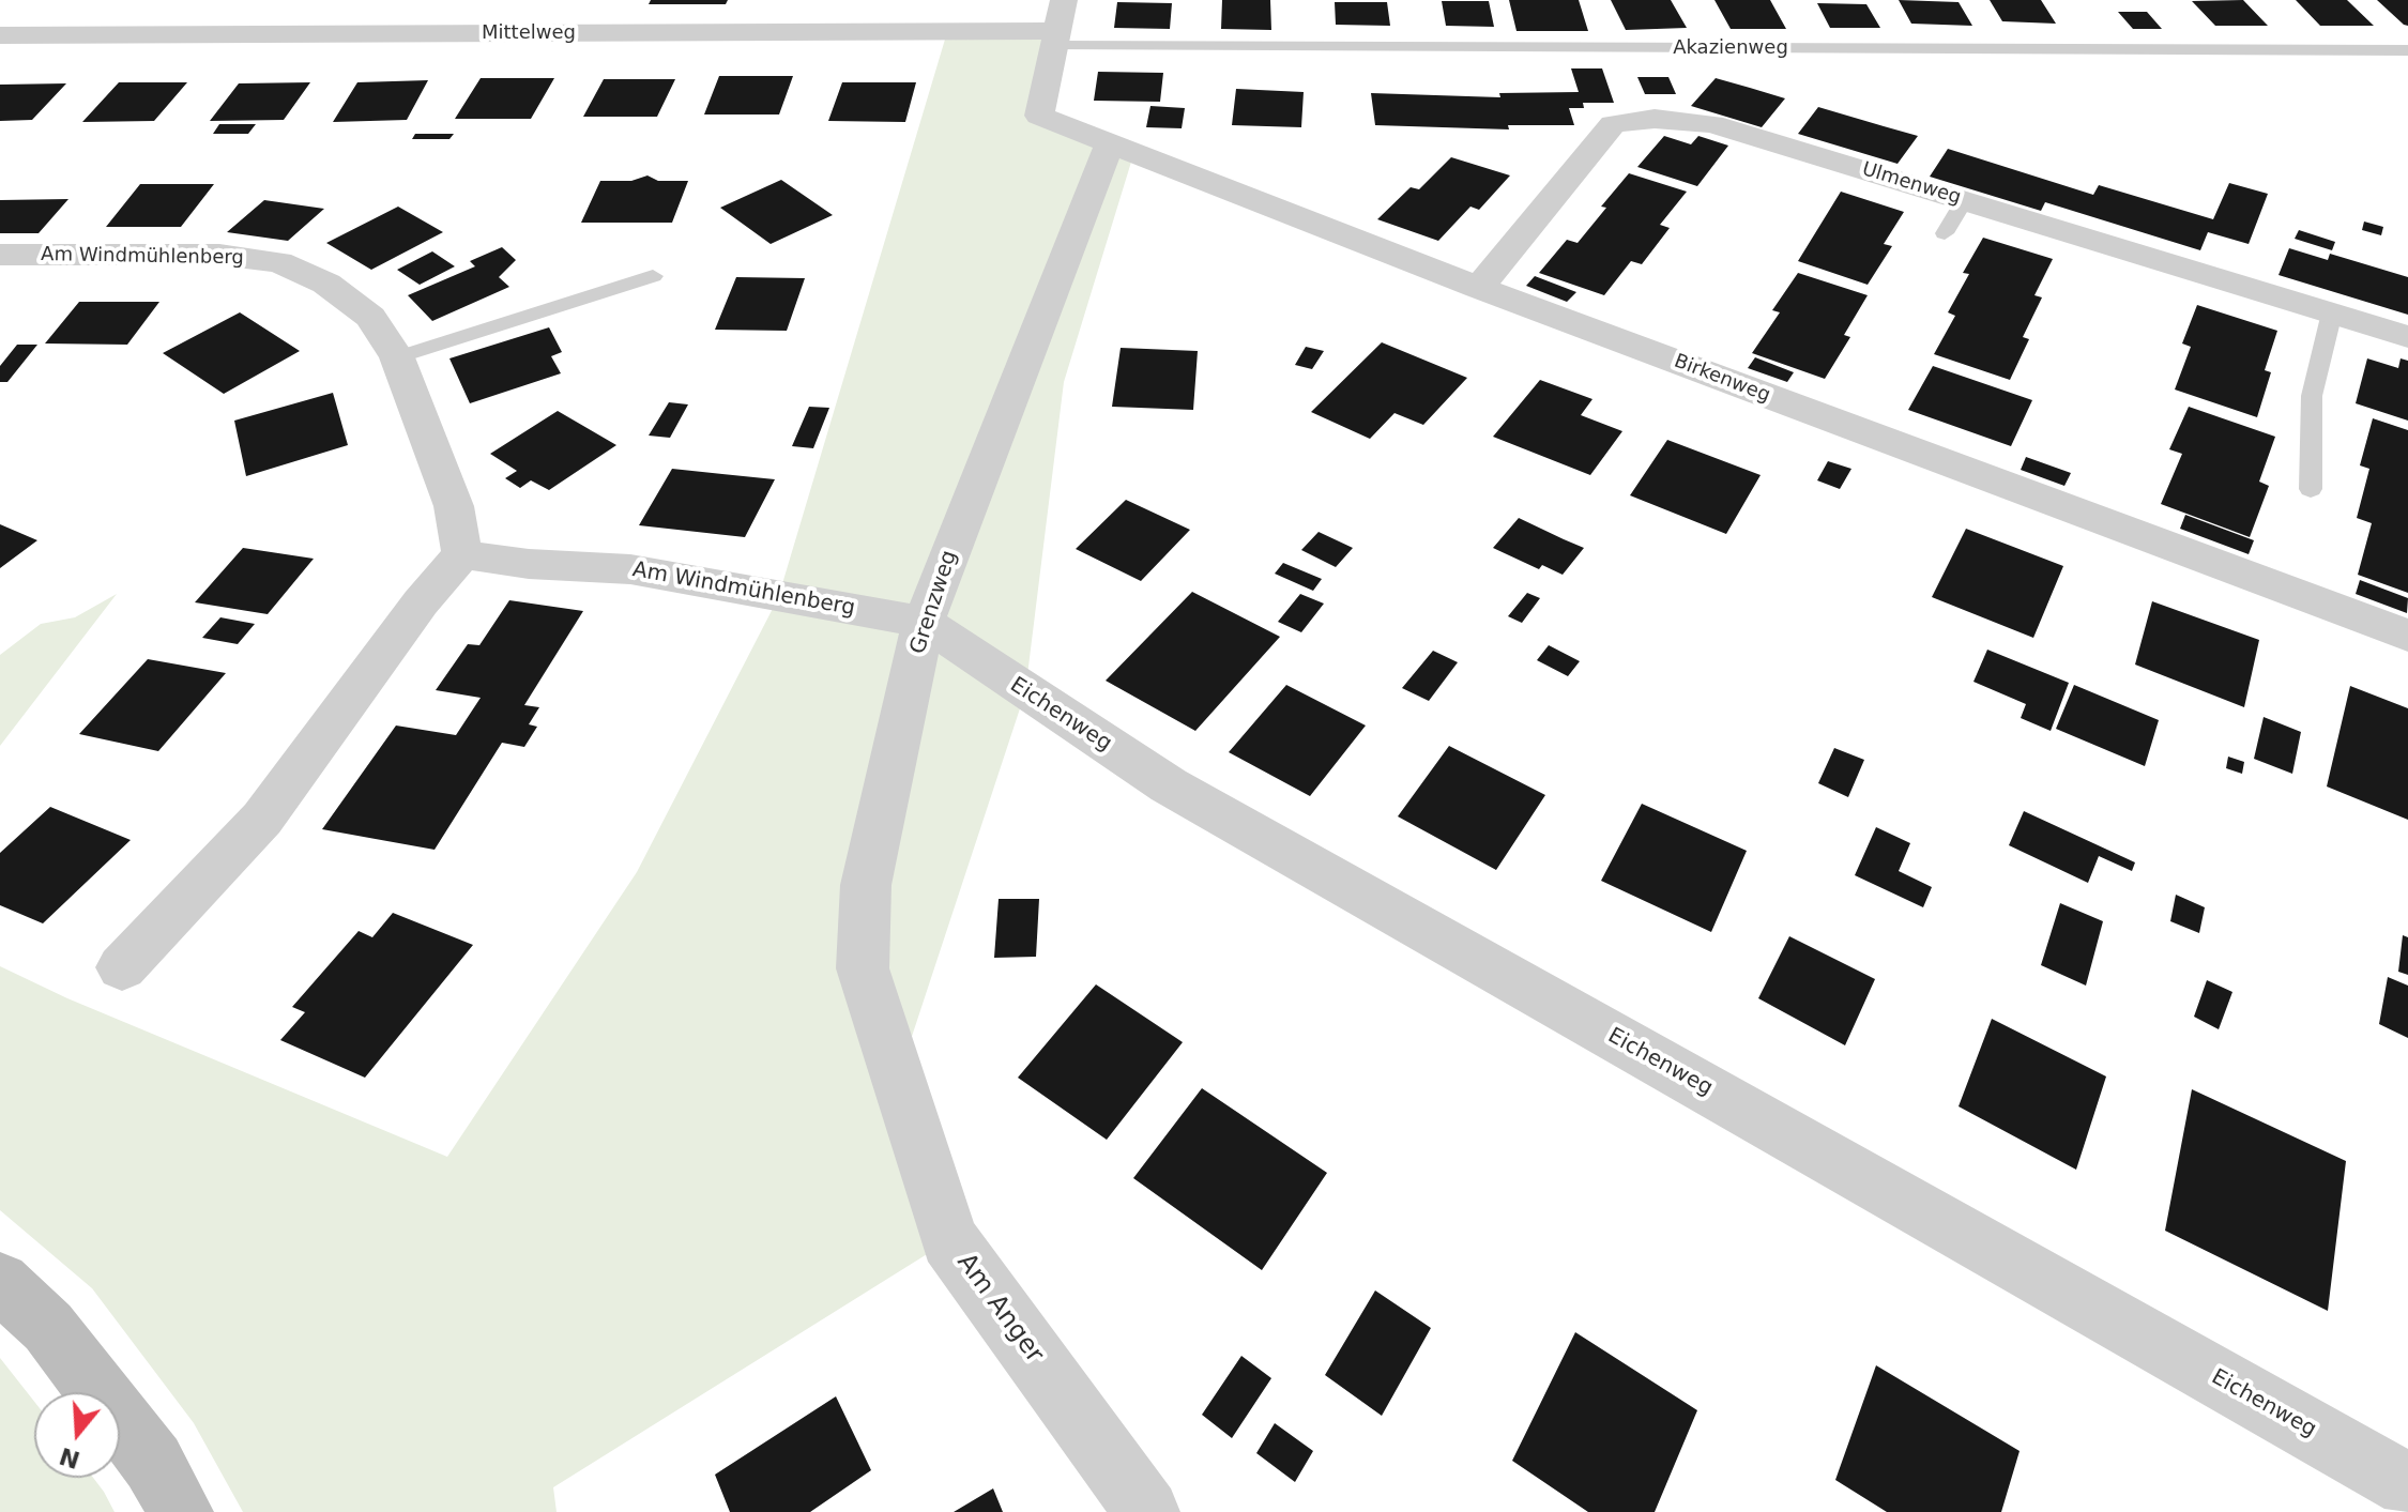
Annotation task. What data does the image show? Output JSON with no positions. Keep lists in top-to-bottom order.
{
  "streets": {
    "street": [
      "Mittelweg",
      "Ulmenweg",
      "Am Windmühlenberg",
      "Birkenweg",
      "Grenzweg",
      "Eichenweg",
      "Am Anger"
    ],
    "lane": ["Akazienweg"]
  },
  "crossings": [
    ["Mittelweg", "Akazienweg"],
    ["Mittelweg", "Birkenweg"],
    ["Akazienweg", "Birkenweg"],
    ["Ulmenweg", "Birkenweg"],
    ["Am Windmühlenberg", "Grenzweg"],
    ["Am Windmühlenberg", "Eichenweg"],
    ["Birkenweg", "Grenzweg"],
    ["Grenzweg", "Eichenweg"],
    ["Grenzweg", "Am Anger"]
  ],
  "north": "bottom"
}
